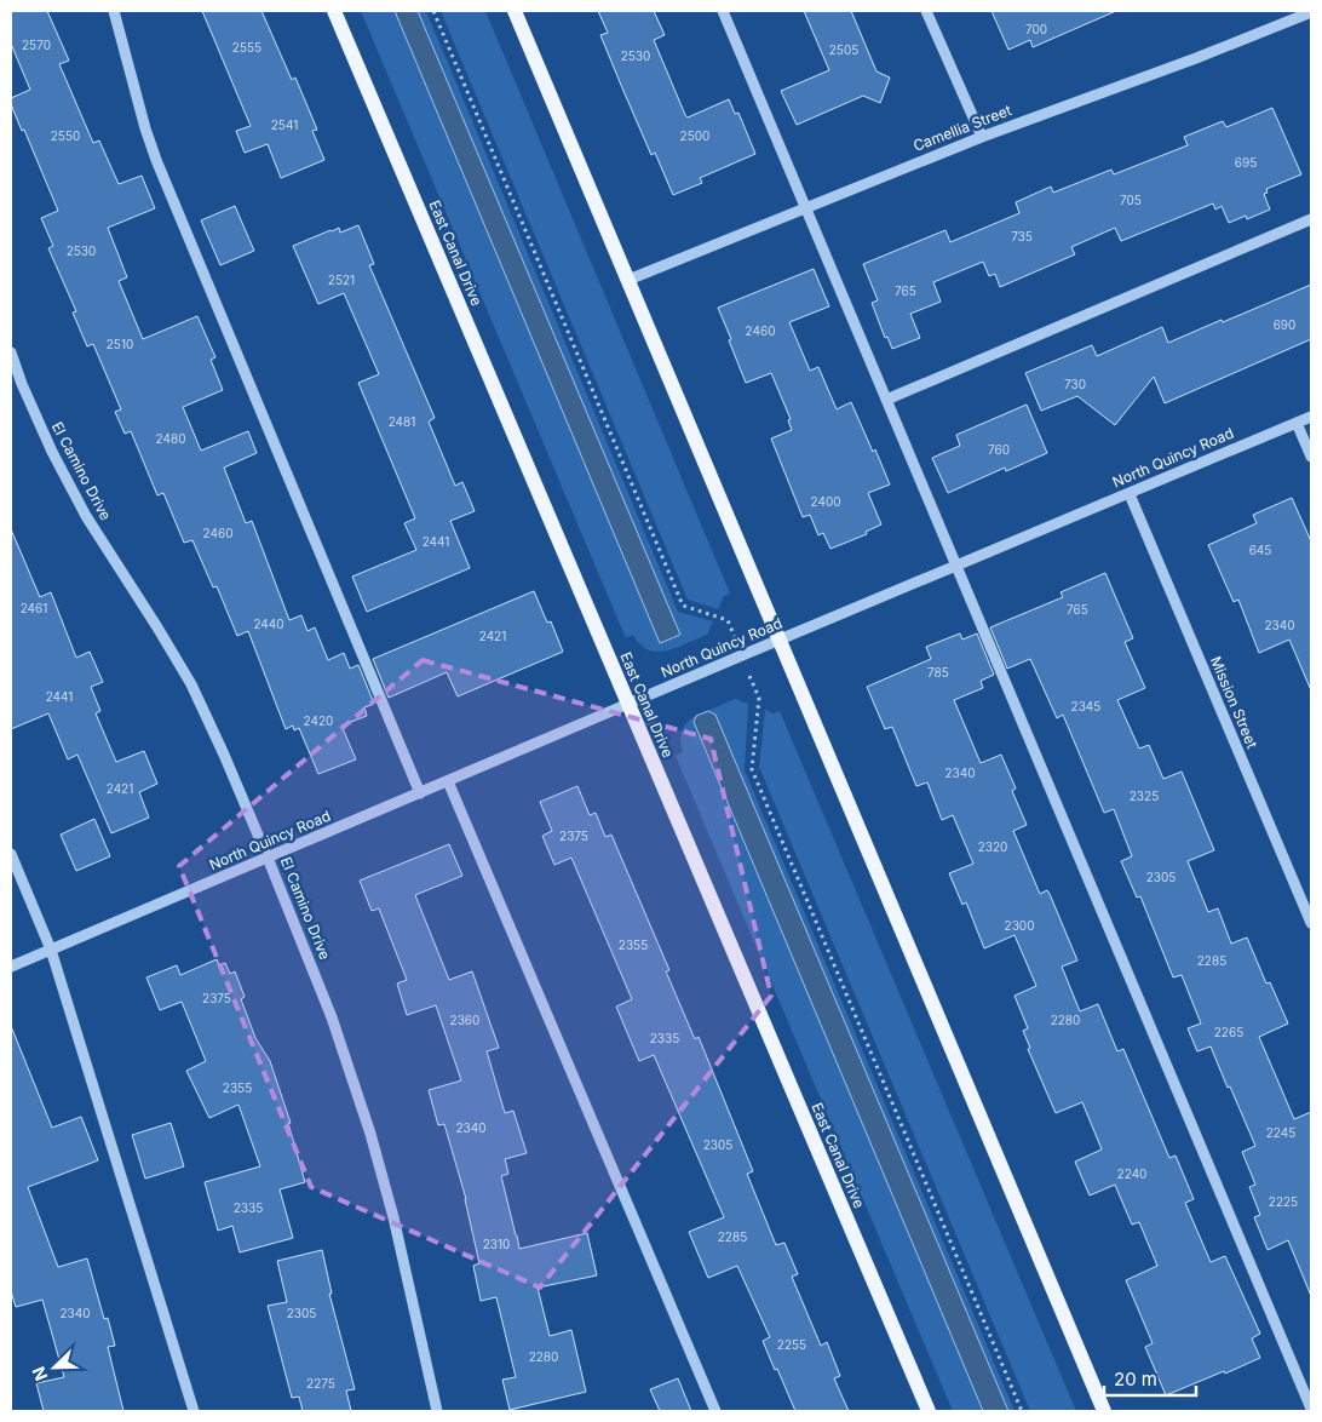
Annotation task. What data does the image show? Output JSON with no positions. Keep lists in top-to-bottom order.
{
  "streets": {
    "main road": ["East Canal Drive"],
    "street": [
      "Camellia Street",
      "North Quincy Road",
      "El Camino Drive",
      "Mission Street"
    ]
  },
  "crossings": [
    ["East Canal Drive", "North Quincy Road"],
    ["North Quincy Road", "El Camino Drive"],
    ["North Quincy Road", "Mission Street"]
  ],
  "house_numbers": [
    "700",
    "2570",
    "2555",
    "2505",
    "2530",
    "2541",
    "2550",
    "2500",
    "695",
    "705",
    "735",
    "2530",
    "2521",
    "765",
    "690",
    "2460",
    "2510",
    "730",
    "2481",
    "2480",
    "760",
    "2400",
    "2460",
    "2441",
    "645",
    "2461",
    "765",
    "2440",
    "2340",
    "2421",
    "785",
    "2441",
    "2345",
    "2420",
    "2340",
    "2421",
    "2325",
    "2375",
    "2320",
    "2305",
    "2300",
    "2355",
    "2285",
    "2375",
    "2360",
    "2280",
    "2265",
    "2335",
    "2355",
    "2340",
    "2245",
    "2305",
    "2240",
    "2225",
    "2335",
    "2285",
    "2310",
    "2340",
    "2305",
    "2255",
    "2280",
    "2275"
  ],
  "scale_bar": "20 m",
  "north": "bottom left"
}
